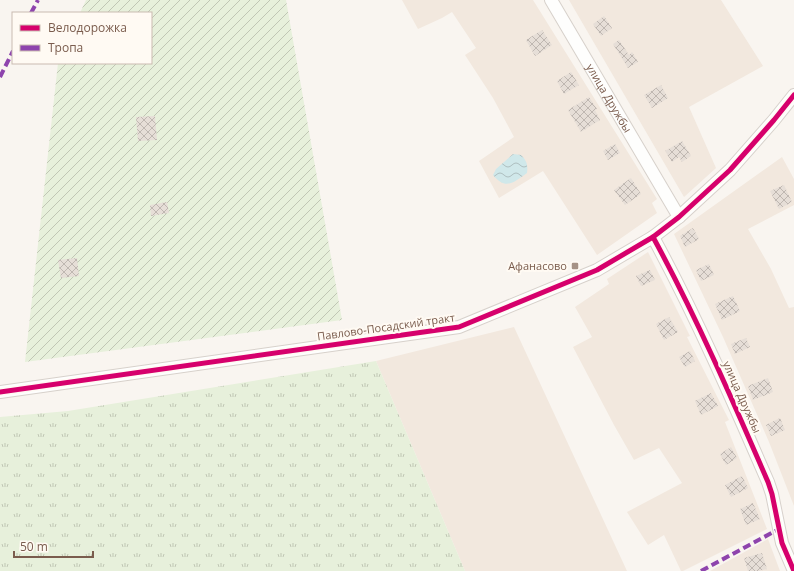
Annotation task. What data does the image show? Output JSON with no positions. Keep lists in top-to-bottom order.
{
  "streets": {
    "street": ["улица Дружбы", "Павлово-Посадский тракт"]
  },
  "crossings": [
    ["улица Дружбы", "Павлово-Посадский тракт"]
  ],
  "places": {
    "transit": ["Афанасово"]
  },
  "legend": ["Велодорожка", "Тропа"],
  "scale_bar": "50 m"
}
